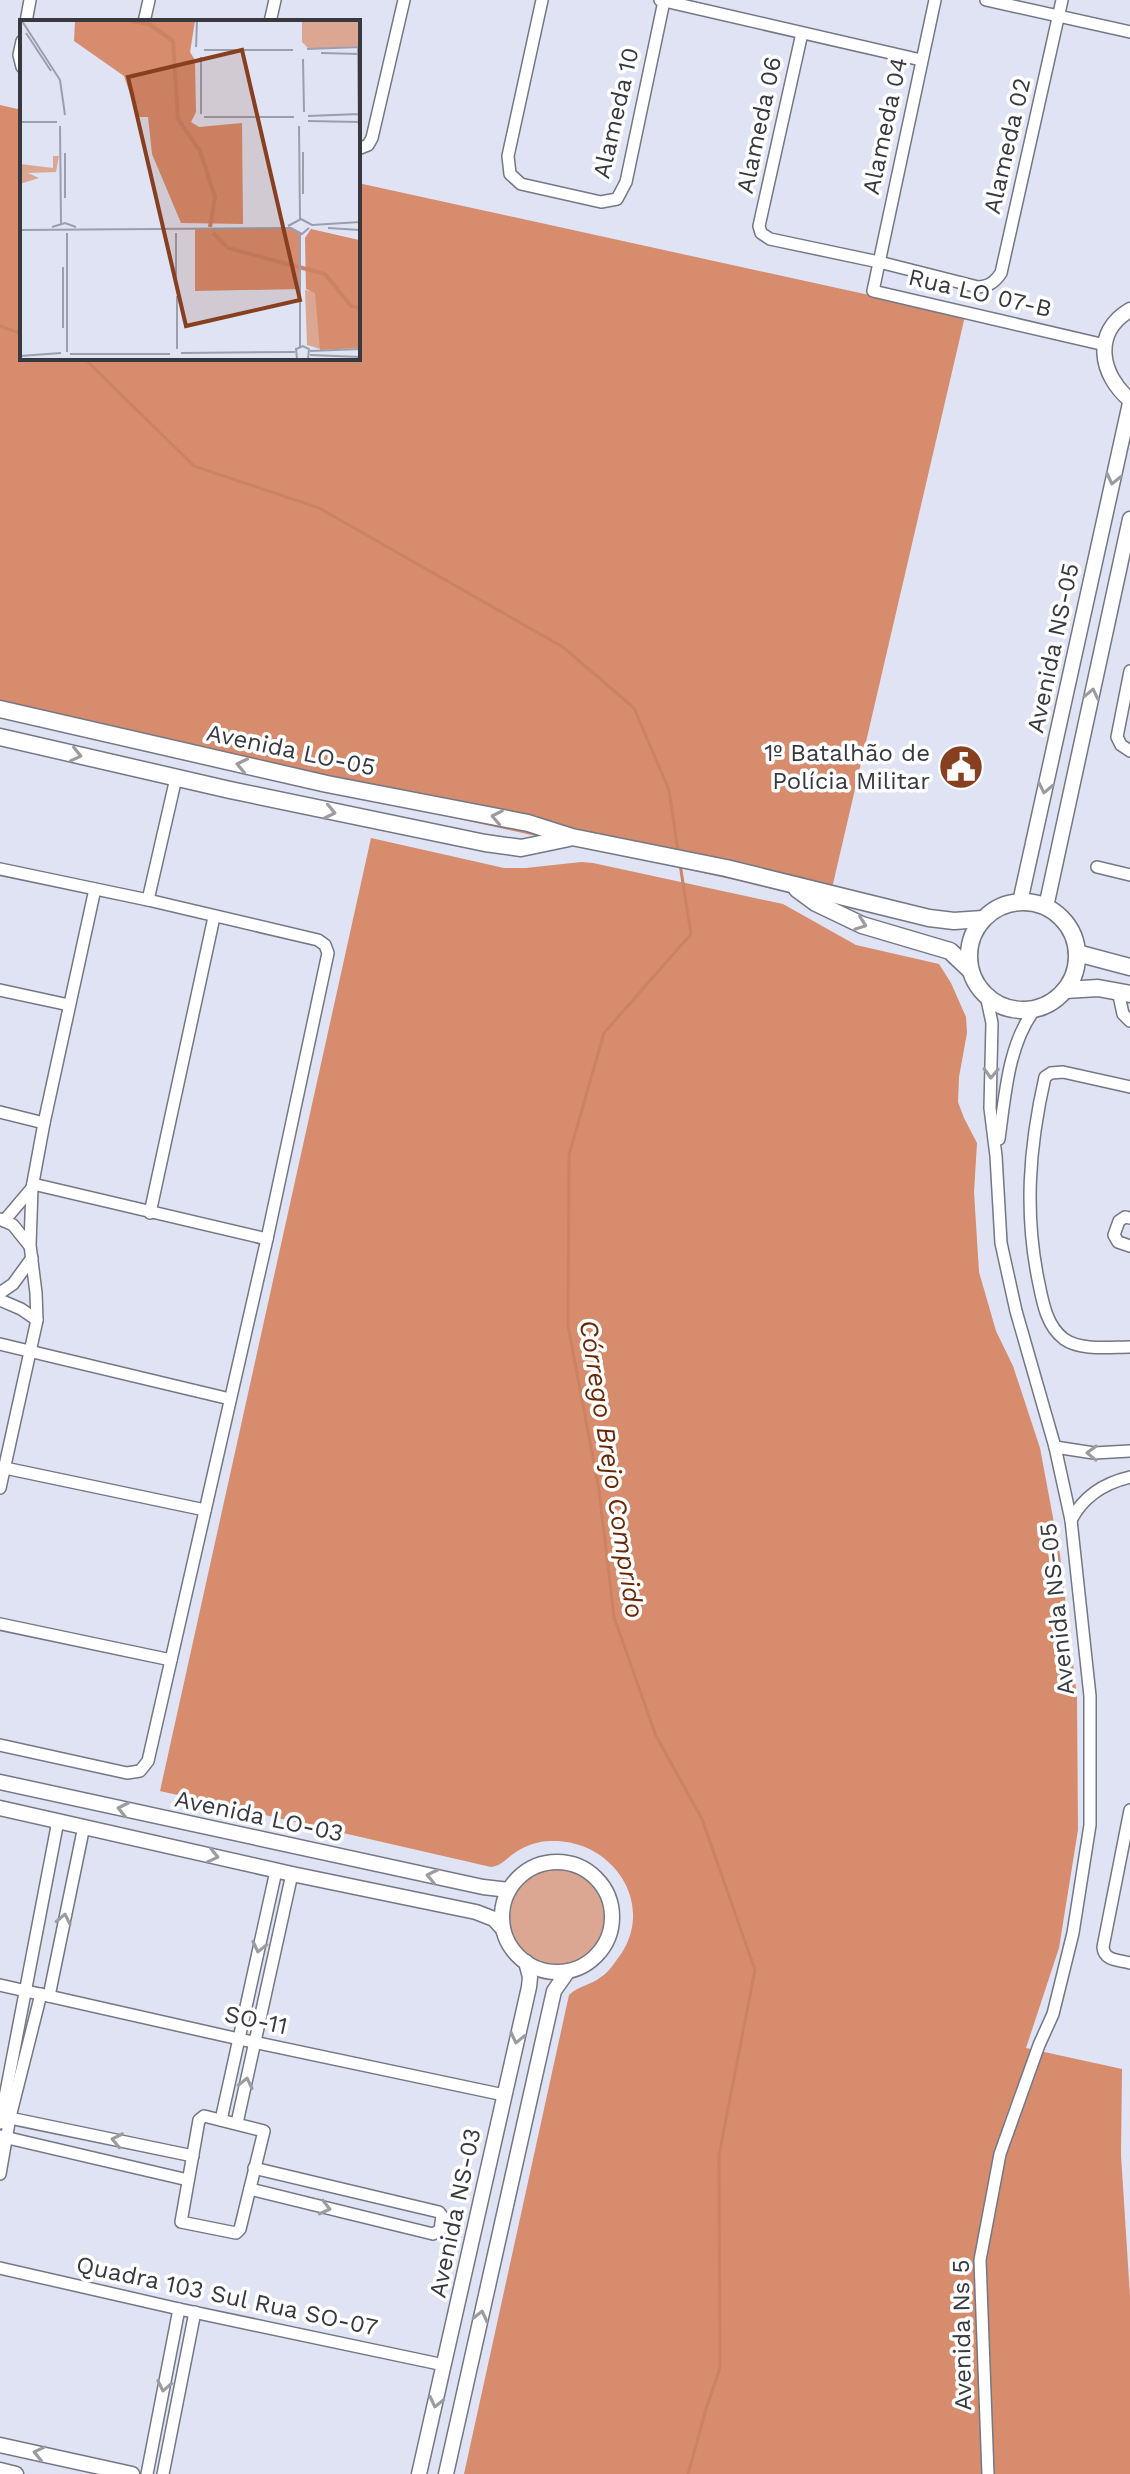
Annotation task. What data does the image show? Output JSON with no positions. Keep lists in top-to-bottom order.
{
  "streets": {
    "main road": ["Avenida LO-05"],
    "street": [
      "Alameda 10",
      "Alameda 06",
      "Alameda 04",
      "Alameda 02",
      "Rua LO 07-B",
      "Avenida NS-05",
      "Avenida LO-03",
      "SO-11",
      "Avenida NS-03",
      "Quadra 103 Sul Rua SO-07",
      "Avenida Ns 5"
    ]
  },
  "crossings": [
    ["Alameda 06", "Alameda 04"],
    ["Alameda 06", "Alameda 02"],
    ["Alameda 06", "Rua LO 07-B"],
    ["Alameda 04", "Alameda 02"],
    ["Alameda 04", "Rua LO 07-B"],
    ["Alameda 02", "Rua LO 07-B"],
    ["Avenida NS-05", "Avenida LO-05"],
    ["Avenida NS-05", "Avenida Ns 5"],
    ["Avenida LO-03", "Avenida NS-03"],
    ["SO-11", "Avenida NS-03"],
    ["Avenida NS-03", "Quadra 103 Sul Rua SO-07"]
  ],
  "water": ["Córrego Brejo Comprido"],
  "places": {
    "public building": ["1º Batalhão de Polícia Militar"]
  }
}
